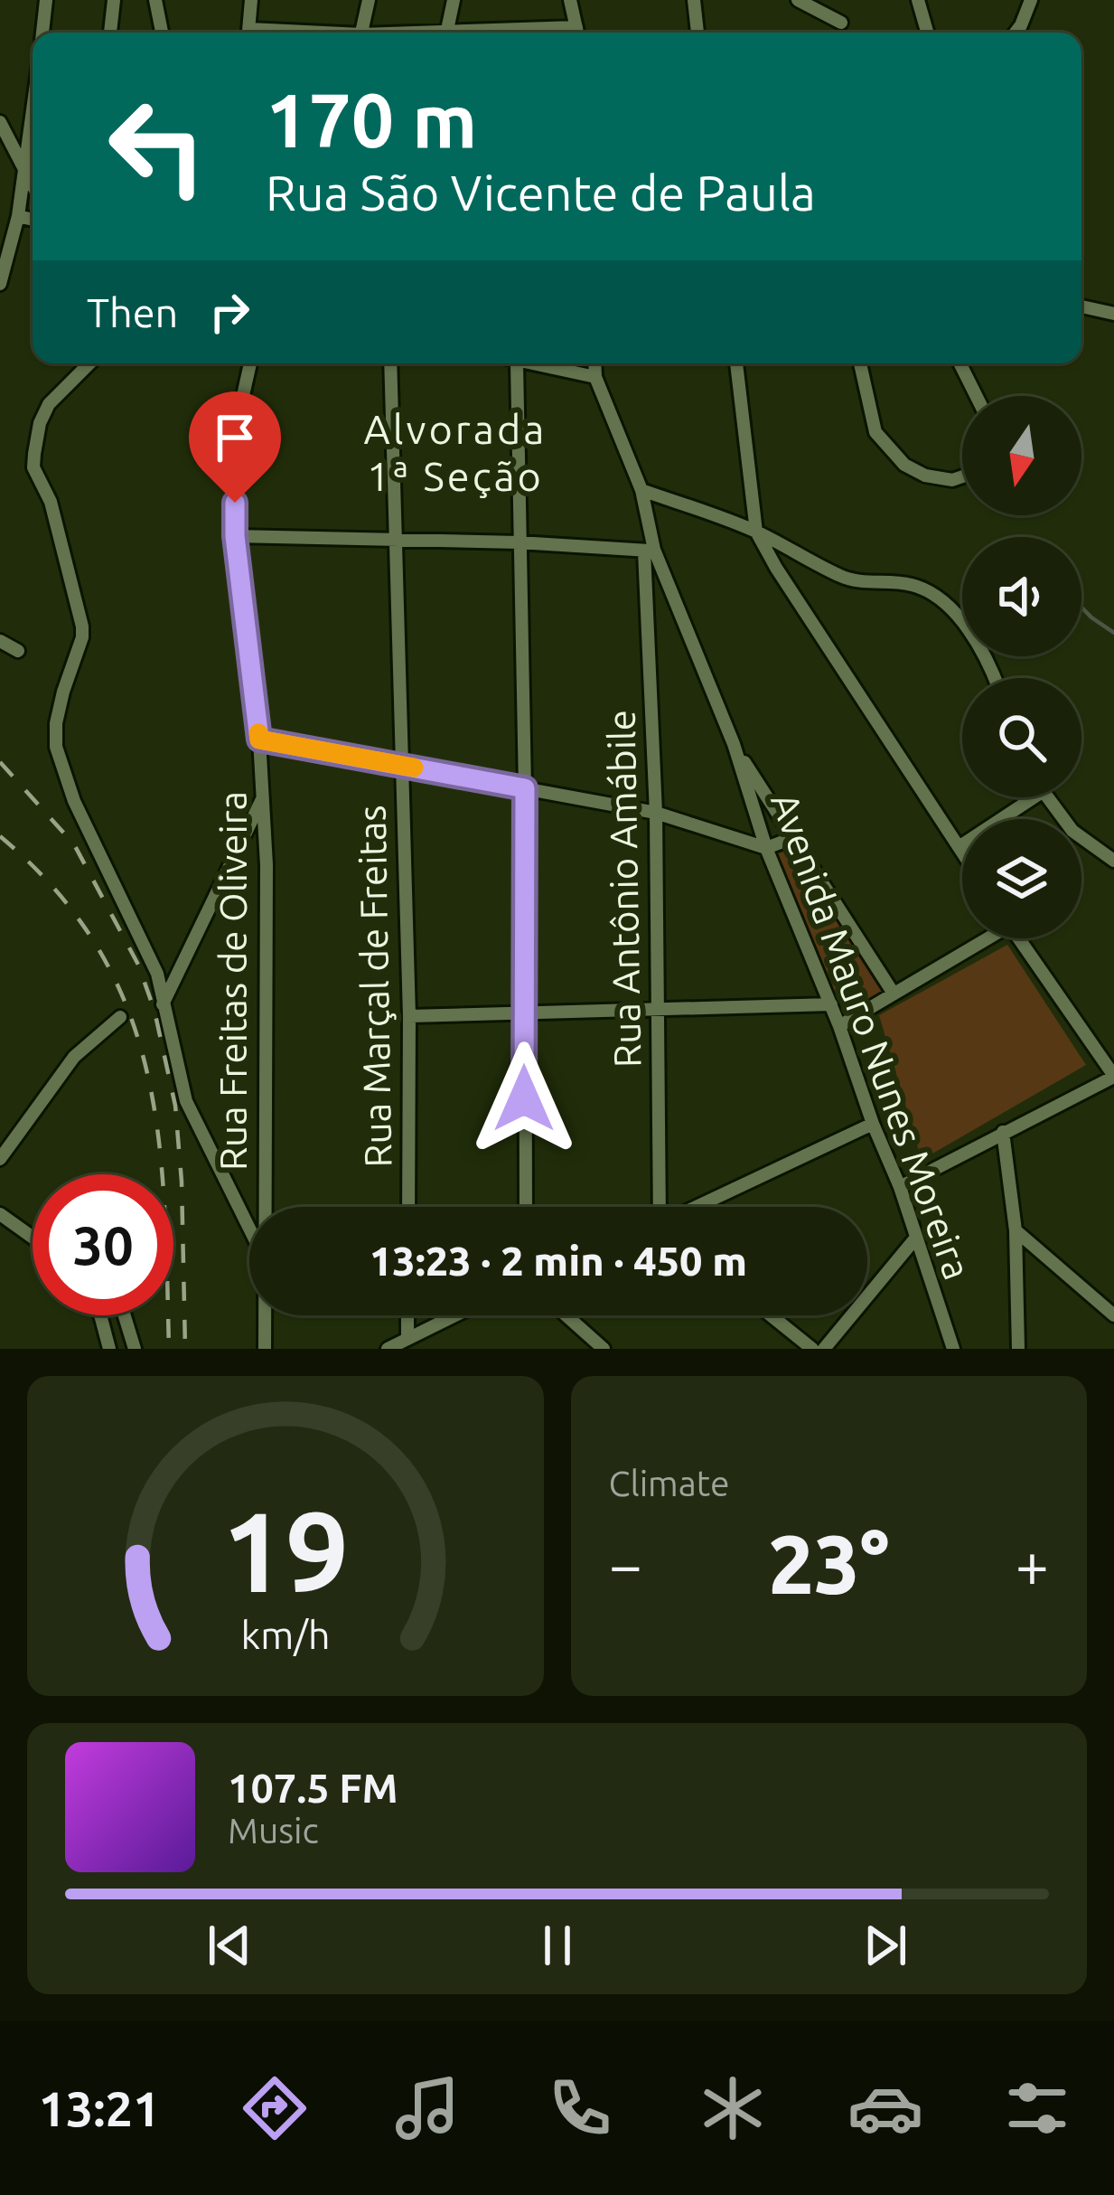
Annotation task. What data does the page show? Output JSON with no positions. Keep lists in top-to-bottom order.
{
  "streets": {
    "street": [
      "Rua Antônio Amábile",
      "Rua Freitas de Oliveira",
      "Rua Marçal de Freitas",
      "Avenida Mauro Nunes Moreira"
    ]
  },
  "crossings": [
    ["Rua Antônio Amábile", "Avenida Mauro Nunes Moreira"]
  ],
  "districts": ["Alvorada 1ª Seção"],
  "north": "bottom",
  "page": {
    "turn": ["170 m", "Rua São Vicente de Paula"],
    "then": "Then",
    "limit": "30",
    "trip": "13:23 · 2 min · 450 m",
    "tile": "Climate",
    "heat": ["−", "23°", "+"],
    "song": ["107.5 FM", "Music"],
    "tabs": "13:21",
    "gauge": ["19", "km/h"]
  }
}
